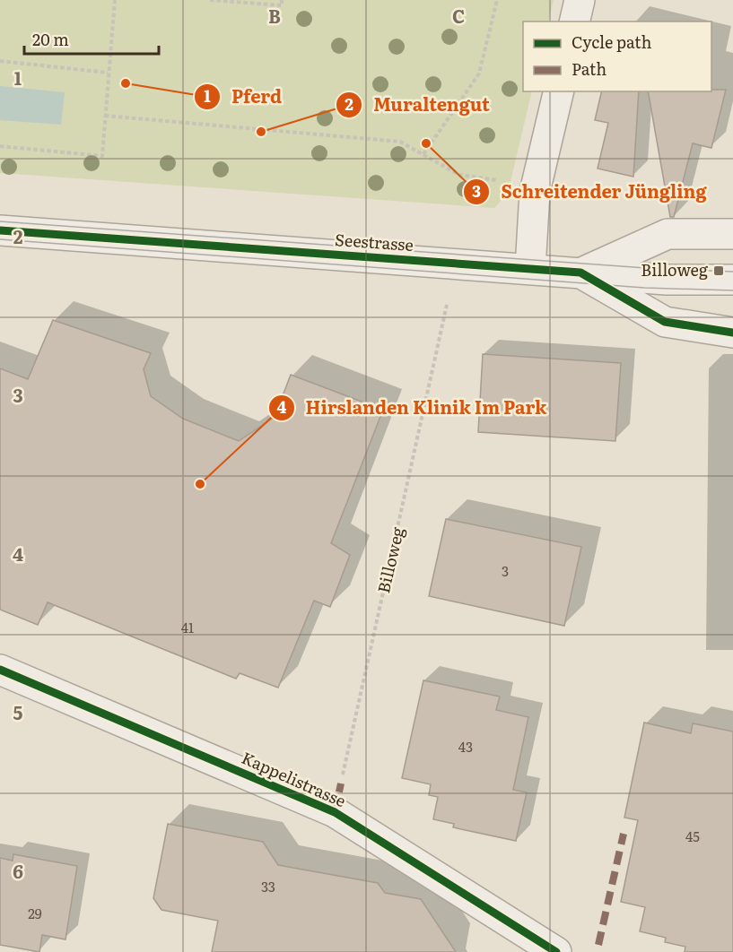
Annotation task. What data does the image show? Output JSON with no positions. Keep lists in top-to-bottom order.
{
  "streets": {
    "street": ["Seestrasse", "Kappelistrasse"],
    "path": ["Billoweg"]
  },
  "places": {
    "other": [
      "Pferd",
      "Muraltengut",
      "Schreitender Jüngling",
      "Hirslanden Klinik Im Park"
    ],
    "transit": ["Billoweg"]
  },
  "house_numbers": [
    "3",
    "41",
    "43",
    "45",
    "33",
    "29"
  ],
  "legend": ["Cycle path", "Path"],
  "scale_bar": "20 m",
  "grid": {
    "columns": ["B", "C"],
    "rows": [
      "1",
      "2",
      "3",
      "4",
      "5",
      "6"
    ]
  }
}
